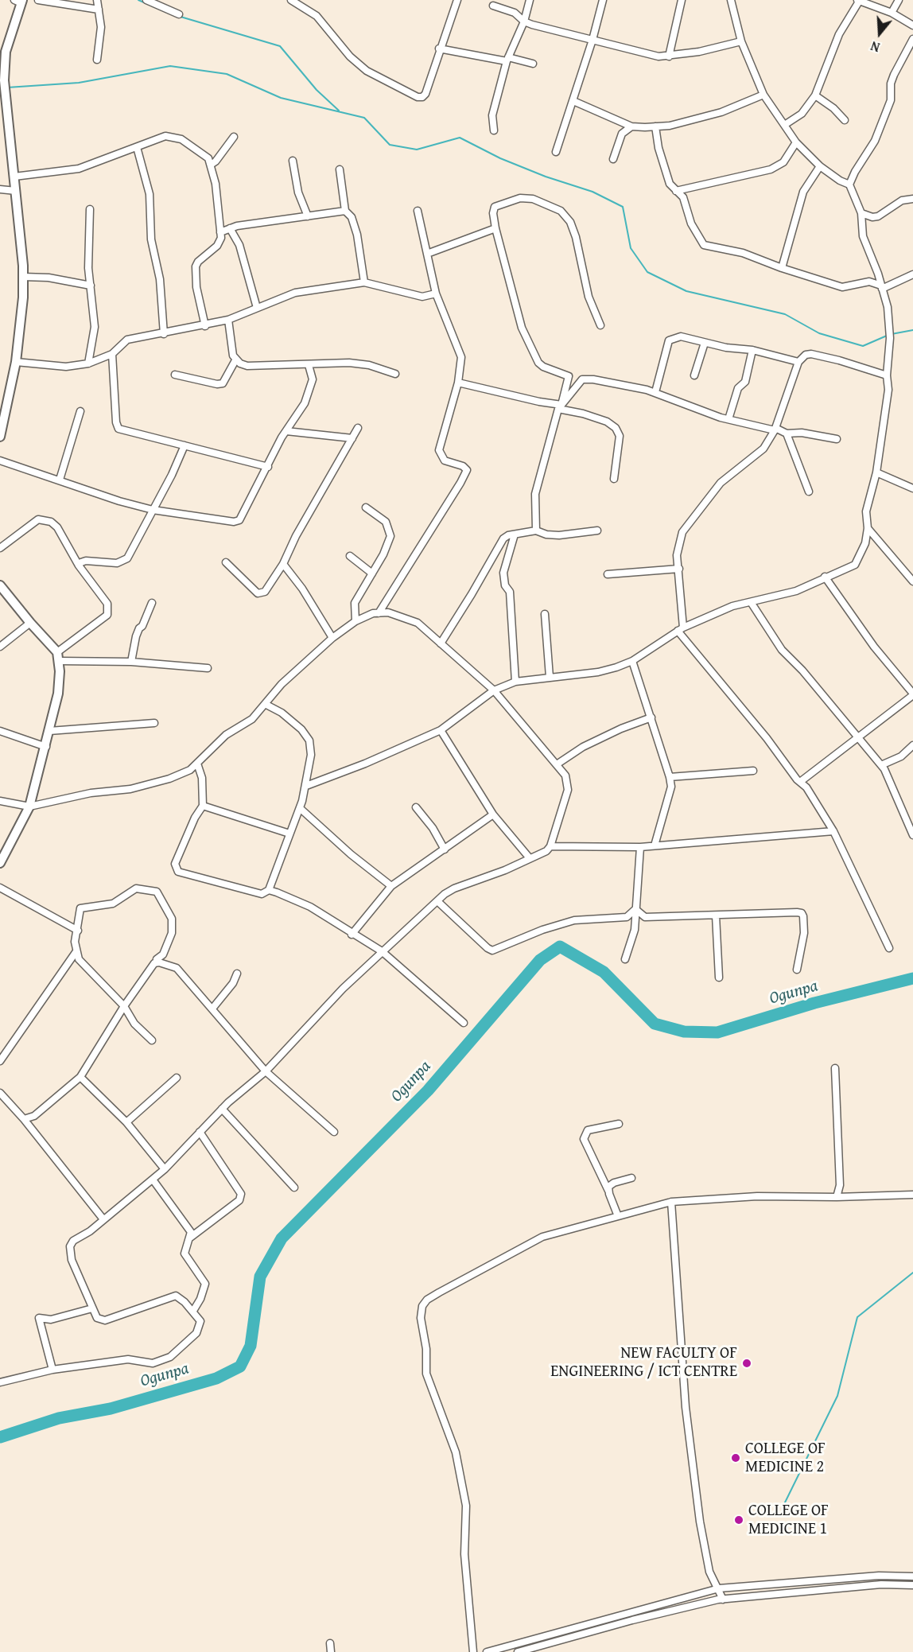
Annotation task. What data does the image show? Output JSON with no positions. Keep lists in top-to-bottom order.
{
  "water": ["Ogunpa"],
  "places": ["NEW FACULTY OF ENGINEERING / ICT CENTRE", "COLLEGE OF MEDICINE 2", "COLLEGE OF MEDICINE 1"],
  "north": "bottom"
}
